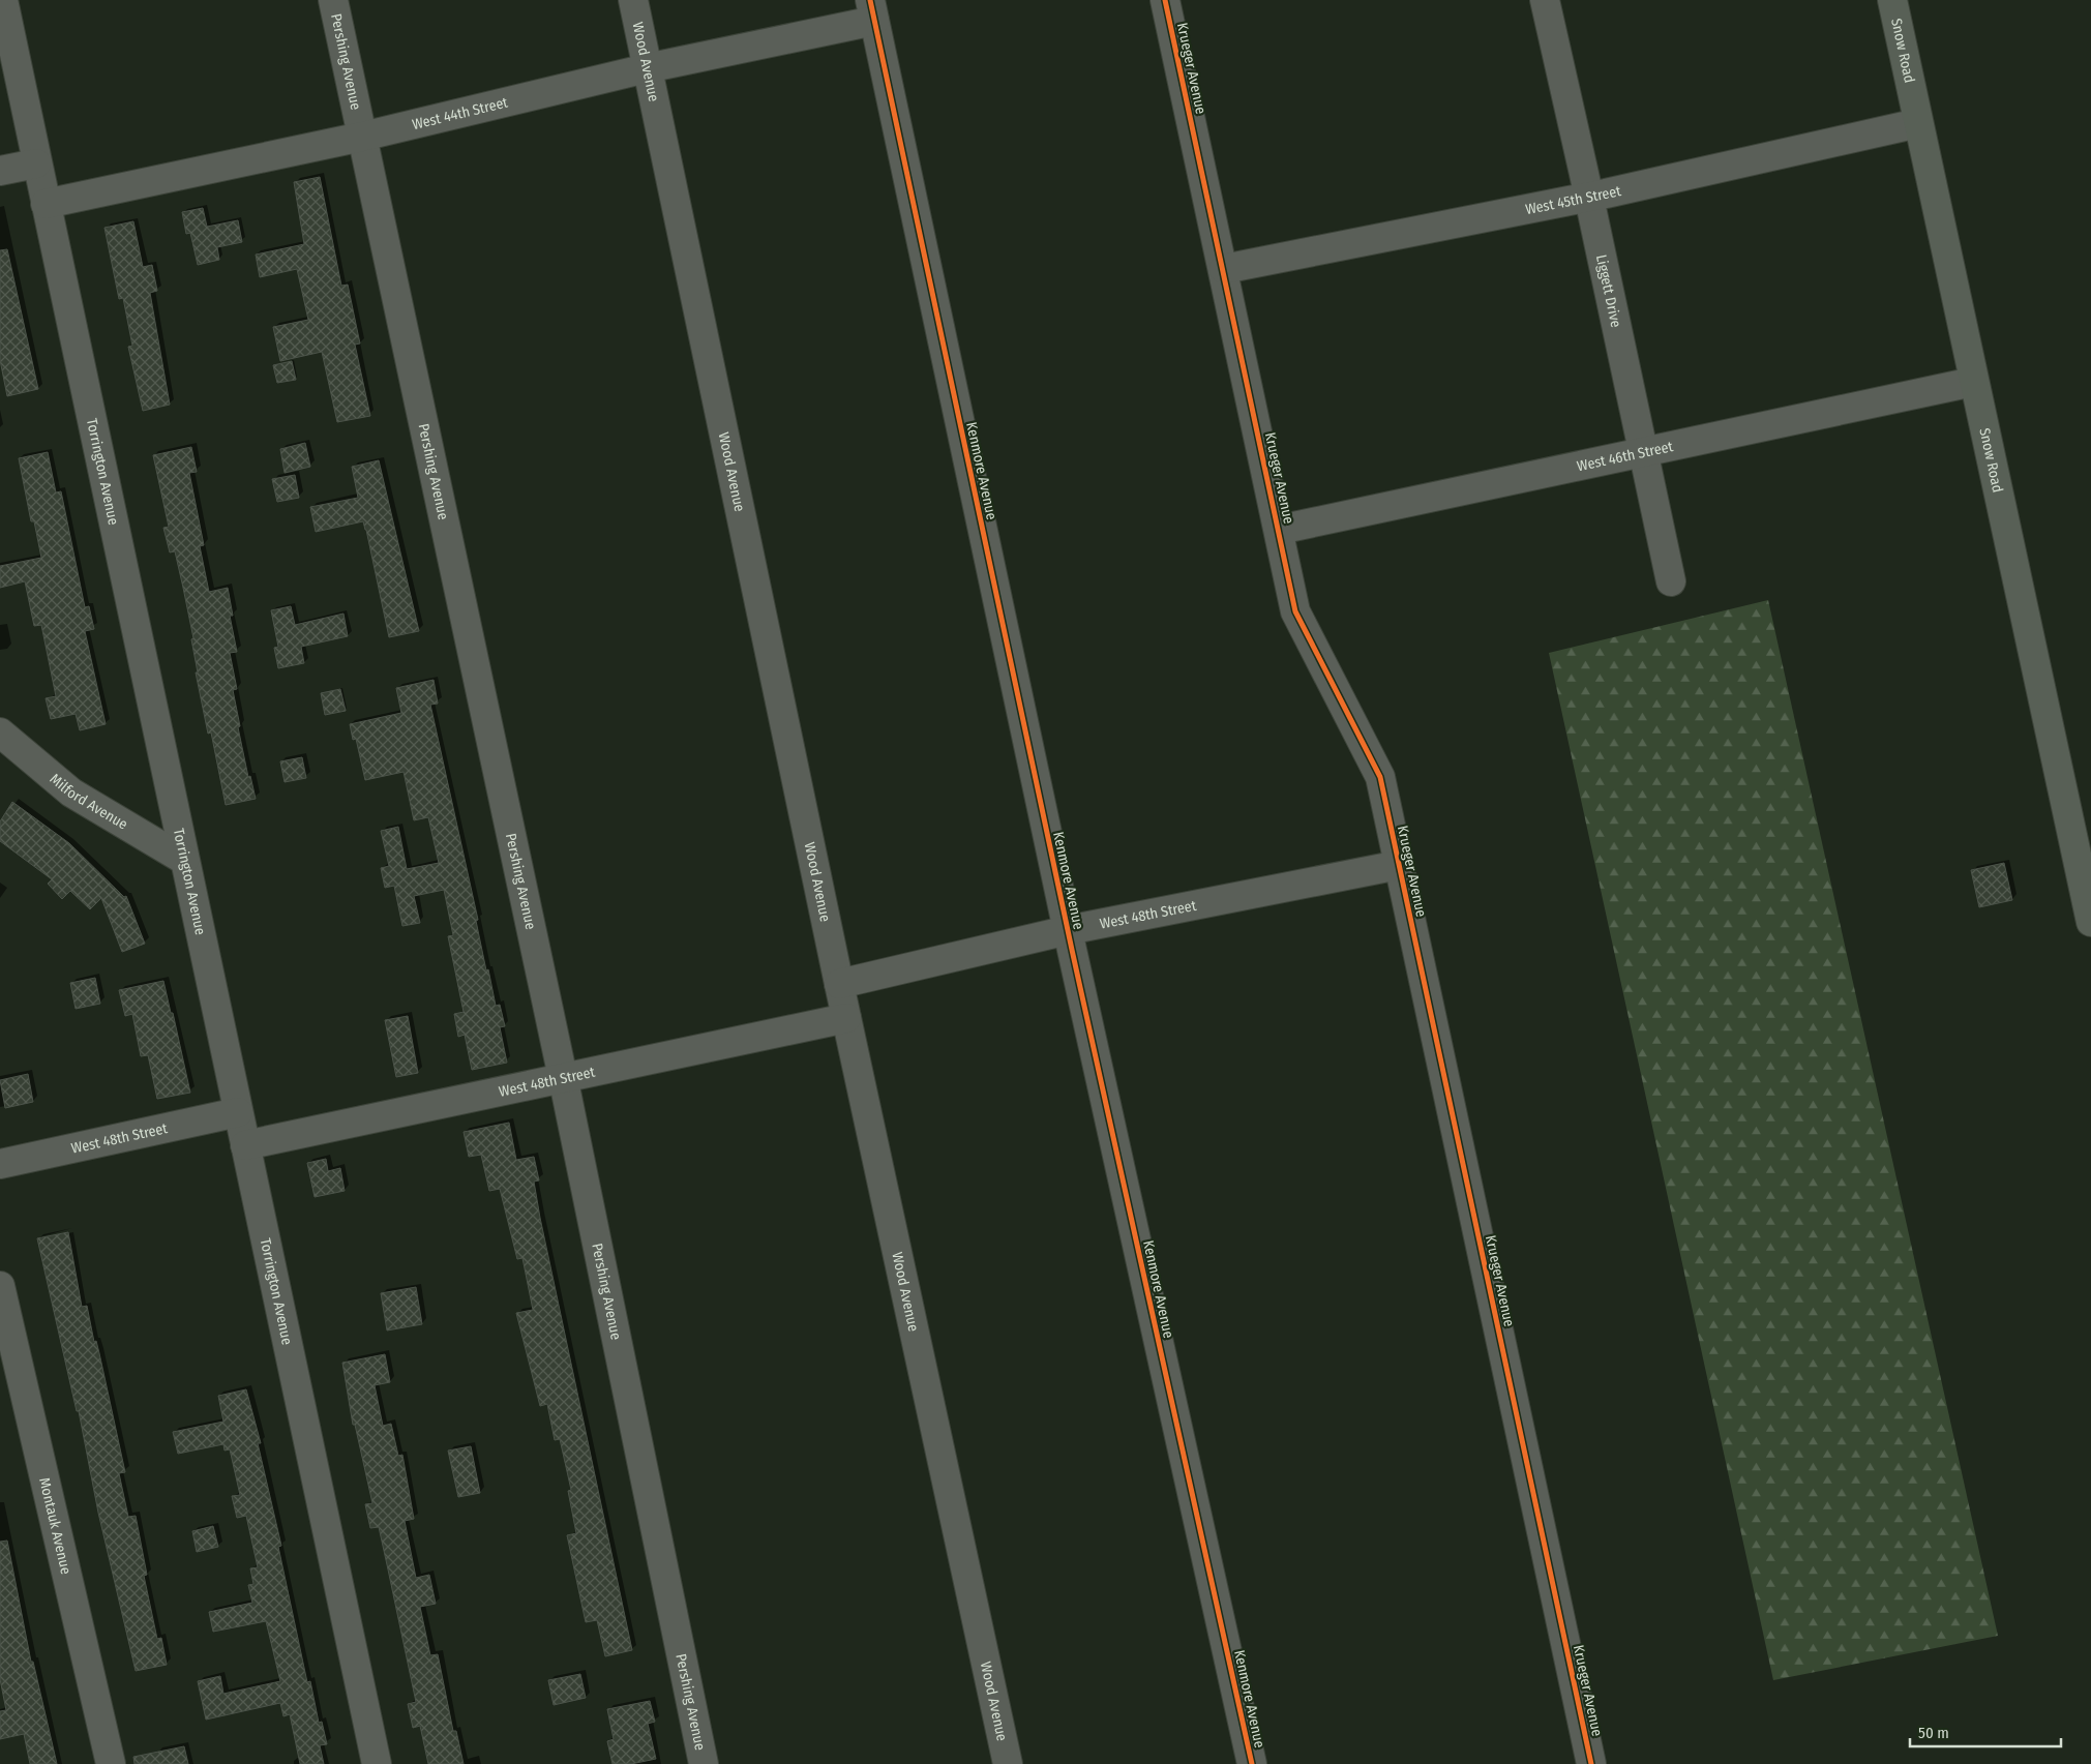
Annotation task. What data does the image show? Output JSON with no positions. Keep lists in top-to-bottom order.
{
  "streets": {
    "main road": ["Snow Road"],
    "street": [
      "Pershing Avenue",
      "Wood Avenue",
      "Krueger Avenue",
      "West 44th Street",
      "West 45th Street",
      "Liggett Drive",
      "West 46th Street",
      "Kenmore Avenue",
      "Torrington Avenue",
      "Milford Avenue",
      "West 48th Street",
      "Montauk Avenue"
    ]
  },
  "crossings": [
    ["Snow Road", "West 45th Street"],
    ["Snow Road", "West 46th Street"],
    ["Pershing Avenue", "West 44th Street"],
    ["Pershing Avenue", "West 48th Street"],
    ["Wood Avenue", "West 44th Street"],
    ["Wood Avenue", "West 48th Street"],
    ["Krueger Avenue", "West 45th Street"],
    ["Krueger Avenue", "West 46th Street"],
    ["Krueger Avenue", "West 48th Street"],
    ["West 44th Street", "Kenmore Avenue"],
    ["West 44th Street", "Torrington Avenue"],
    ["West 45th Street", "Liggett Drive"],
    ["Liggett Drive", "West 46th Street"],
    ["Kenmore Avenue", "West 48th Street"],
    ["Torrington Avenue", "Milford Avenue"],
    ["Torrington Avenue", "West 48th Street"]
  ],
  "scale_bar": "50 m"
}
